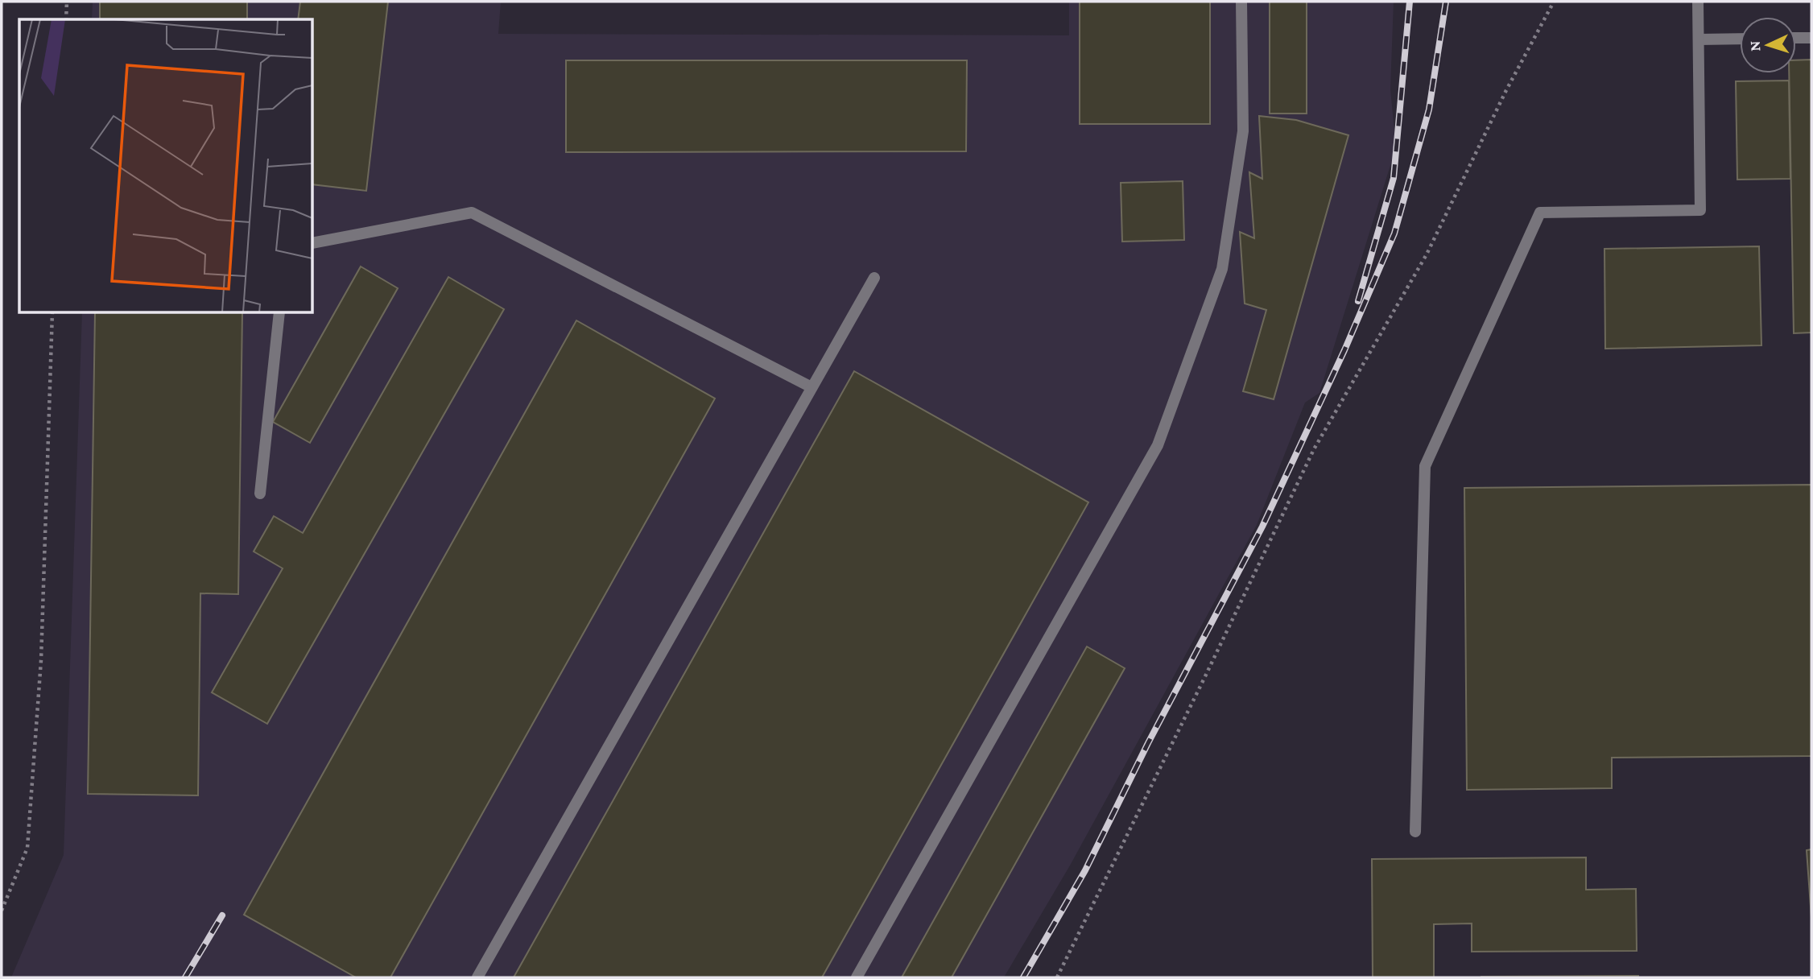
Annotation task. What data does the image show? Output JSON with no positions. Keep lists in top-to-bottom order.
{
  "north": "left"
}
